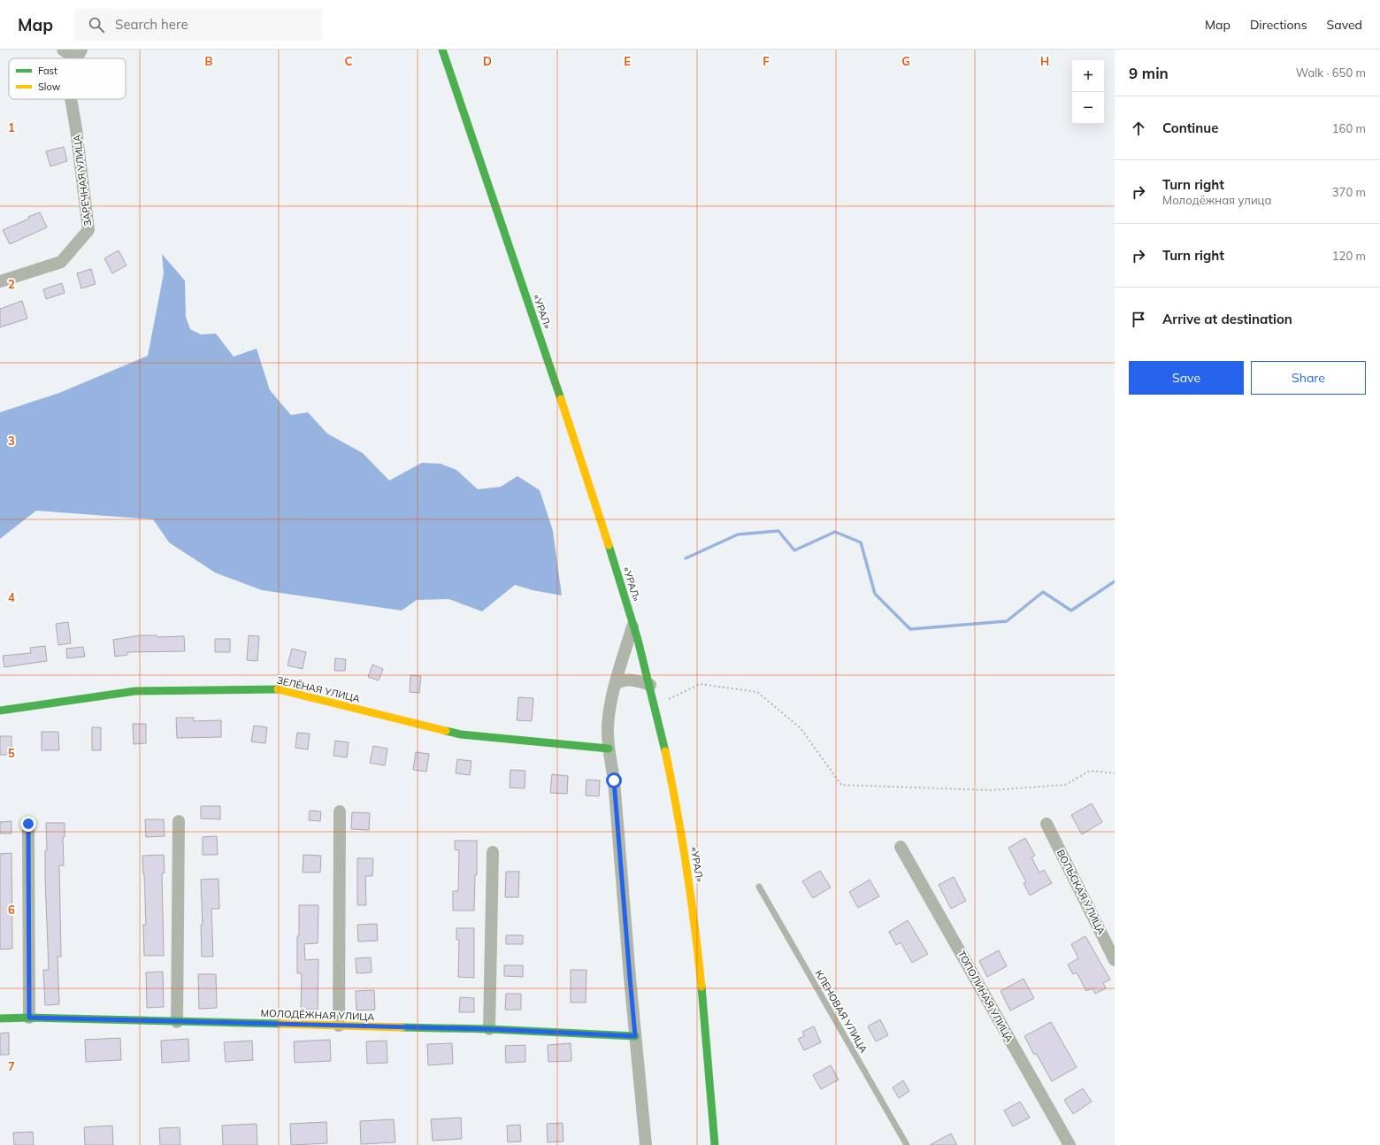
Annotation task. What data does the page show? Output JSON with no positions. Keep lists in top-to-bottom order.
{
  "streets": {
    "main road": ["«УРАЛ»", "ЗЕЛЁНАЯ УЛИЦА", "МОЛОДЁЖНАЯ УЛИЦА"],
    "street": ["ЗАРЕЧНАЯ УЛИЦА", "ВОЛЬСКАЯ УЛИЦА", "ТОПОЛИНАЯ УЛИЦА"],
    "lane": ["КЛЕНОВАЯ УЛИЦА"]
  },
  "legend": ["Fast", "Slow"],
  "page": {
    "header": "Map",
    "search": "Search here",
    "nav": ["Map", "Directions", "Saved"],
    "heading": ["9 min", "Walk · 650 m"],
    "map_buttons": ["+", "−"],
    "list": [
      ["Continue", "160 m"],
      ["Turn right", "Молодёжная улица", "370 m"],
      ["Turn right", "120 m"],
      "Arrive at destination"
    ],
    "buttons": ["Save", "Share"]
  },
  "grid": {
    "columns": [
      "B",
      "C",
      "D",
      "E",
      "F",
      "G",
      "H"
    ],
    "rows": [
      "1",
      "2",
      "3",
      "4",
      "5",
      "6",
      "7"
    ]
  }
}
